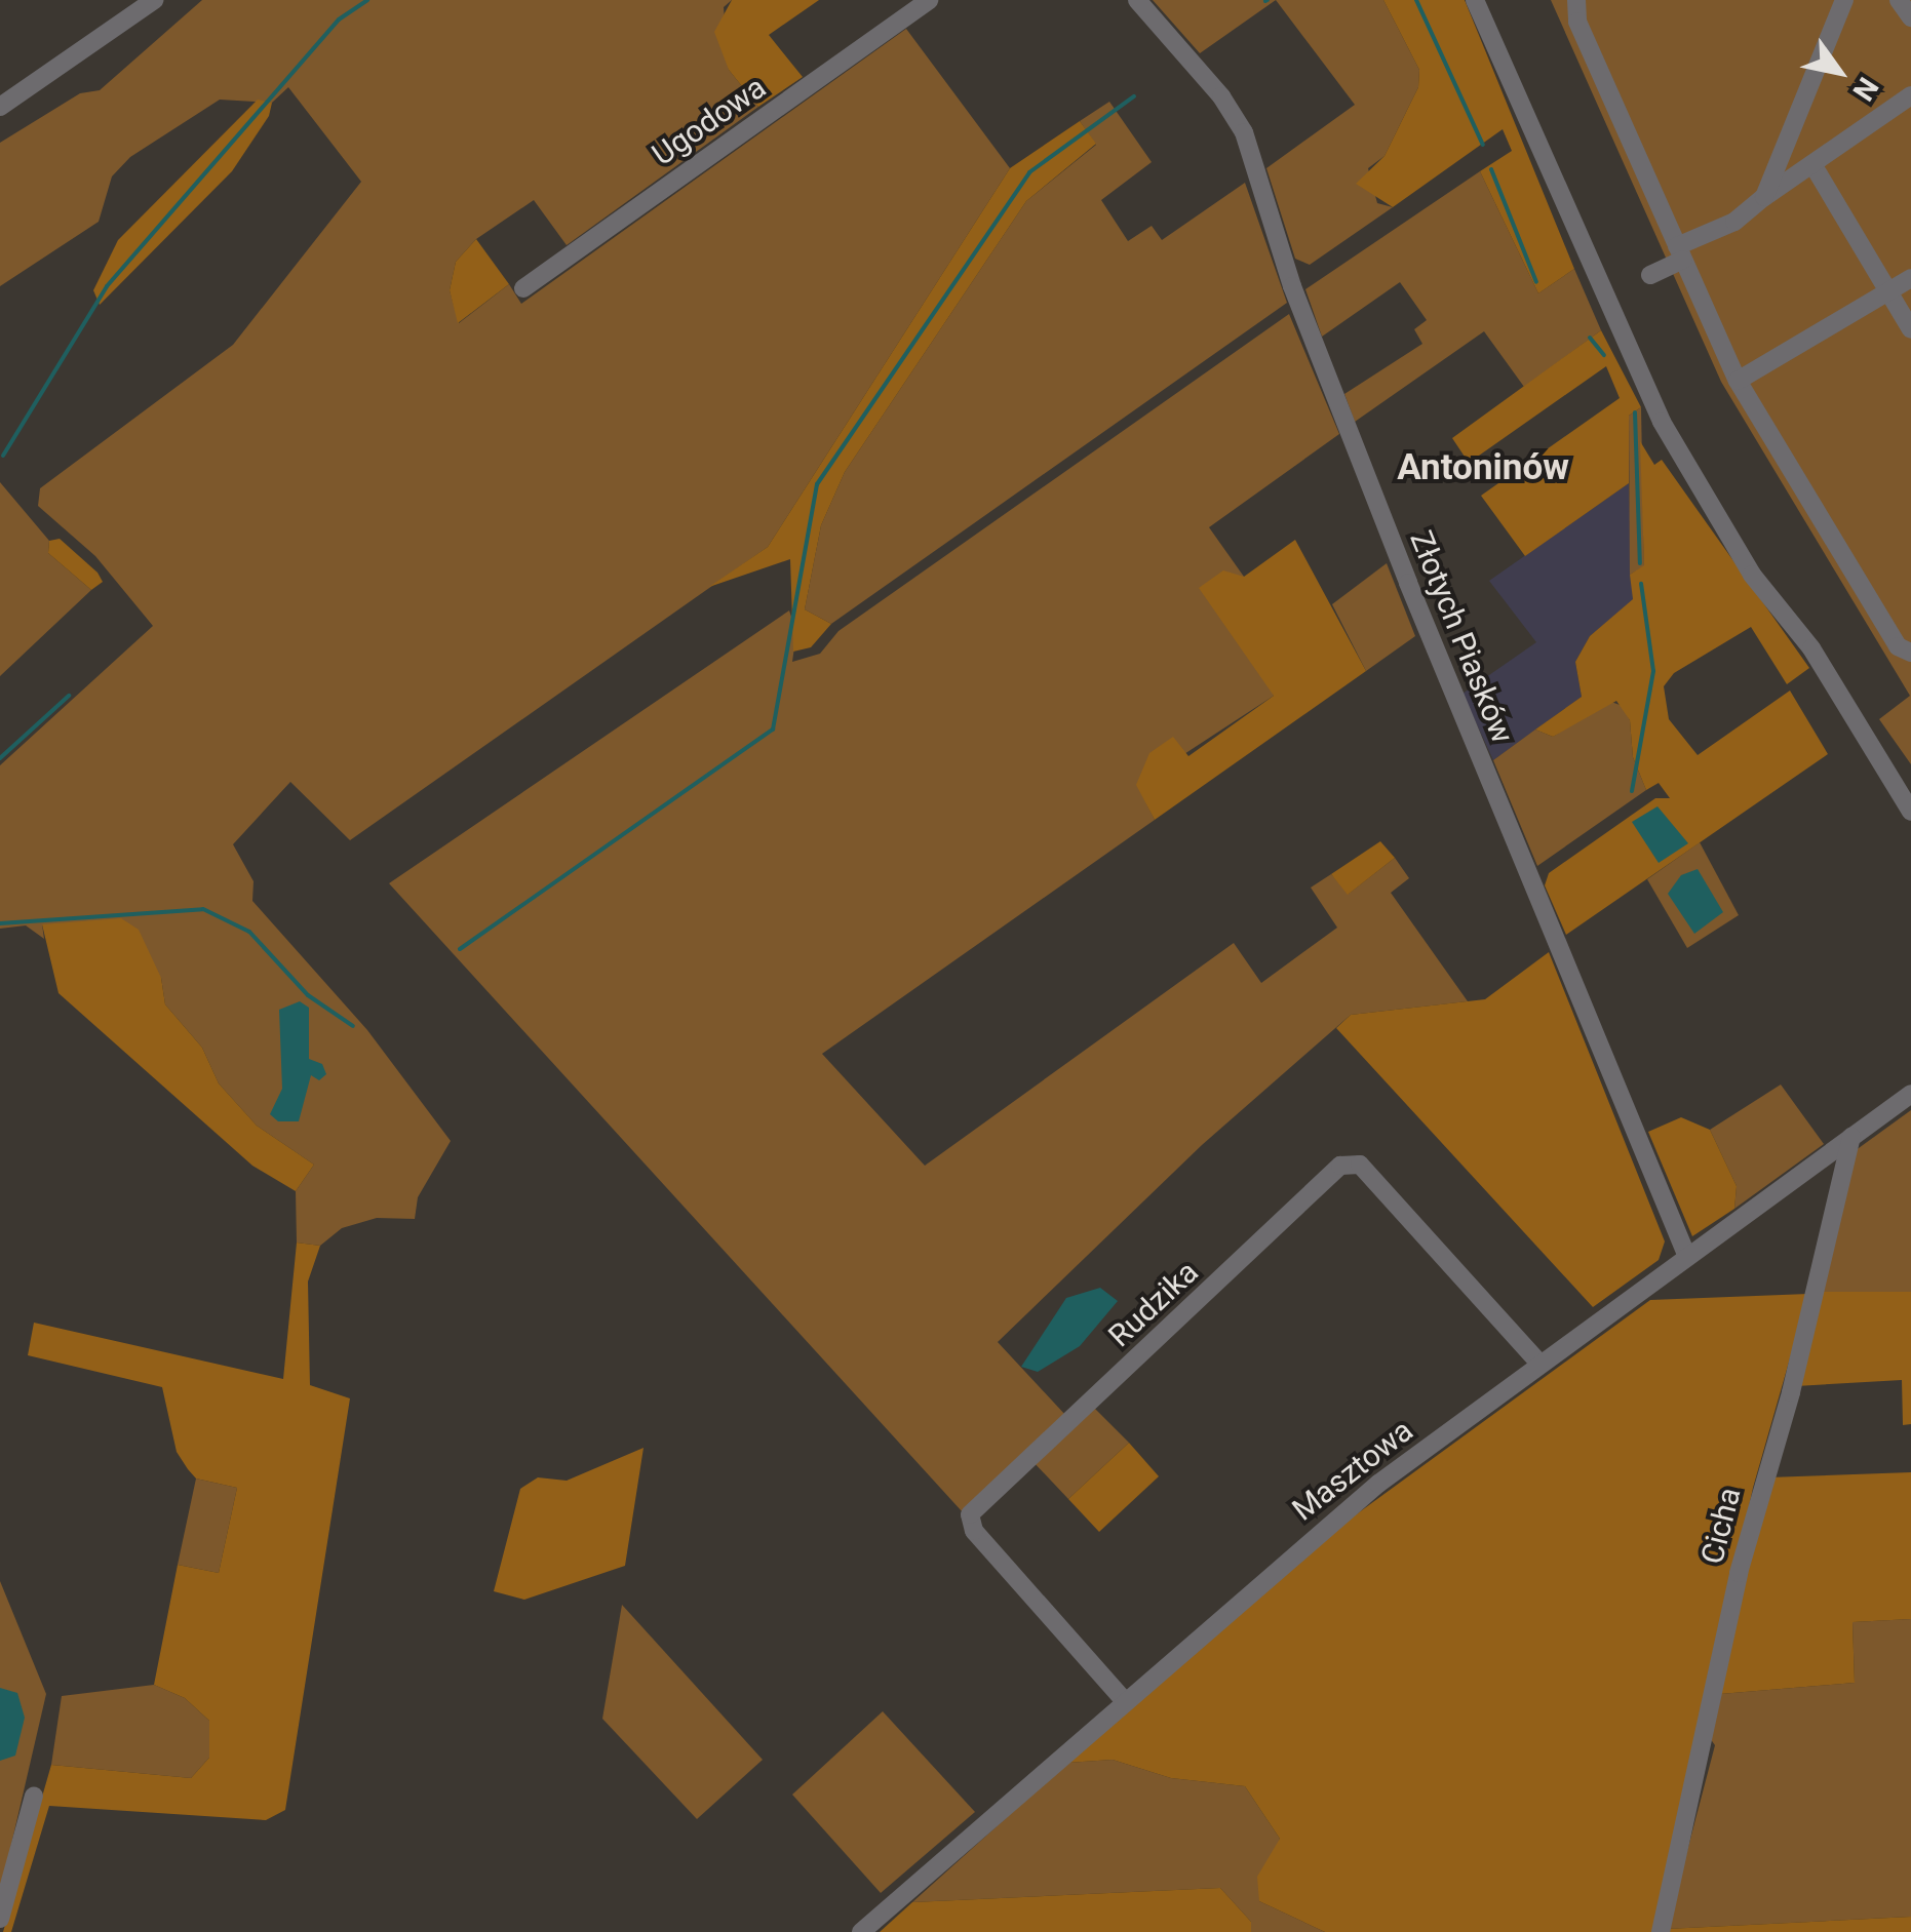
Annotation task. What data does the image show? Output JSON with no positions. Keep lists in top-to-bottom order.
{
  "streets": {
    "street": [
      "Ugodowa",
      "Złotych Piasków",
      "Rudzika",
      "Masztowa",
      "Cicha"
    ]
  },
  "crossings": [
    ["Złotych Piasków", "Masztowa"],
    ["Rudzika", "Masztowa"],
    ["Masztowa", "Cicha"]
  ],
  "districts": ["Antoninów"],
  "north": "bottom right"
}
